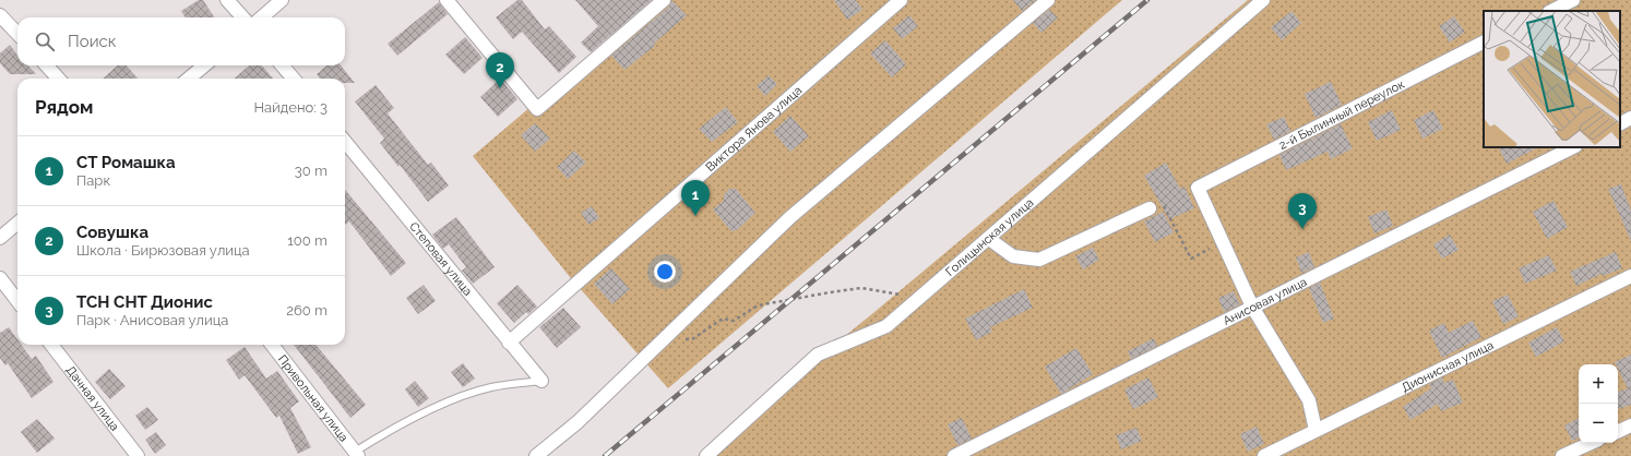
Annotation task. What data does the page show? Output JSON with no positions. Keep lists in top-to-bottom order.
{
  "streets": {
    "street": [
      "2-й Былинный переулок",
      "Виктора Янова улица",
      "Голицынская улица",
      "Степовая улица",
      "Анисовая улица",
      "Дионисная улица",
      "Дачная улица",
      "Привольная улица"
    ]
  },
  "crossings": [
    ["Виктора Янова улица", "Степовая улица"]
  ],
  "page": {
    "search": "Поиск",
    "pins": ["2", "1", "3"],
    "heading": ["Рядом", "Найдено: 3"],
    "list": [
      {
        "mark": "1",
        "name": "СТ Ромашка",
        "note": "Парк",
        "value": "30 m"
      },
      {
        "mark": "2",
        "name": "Совушка",
        "note": "Школа · Бирюзовая улица",
        "value": "100 m"
      },
      {
        "mark": "3",
        "name": "ТСН СНТ Дионис",
        "note": "Парк · Анисовая улица",
        "value": "260 m"
      }
    ],
    "map_buttons": ["+", "−"]
  }
}
